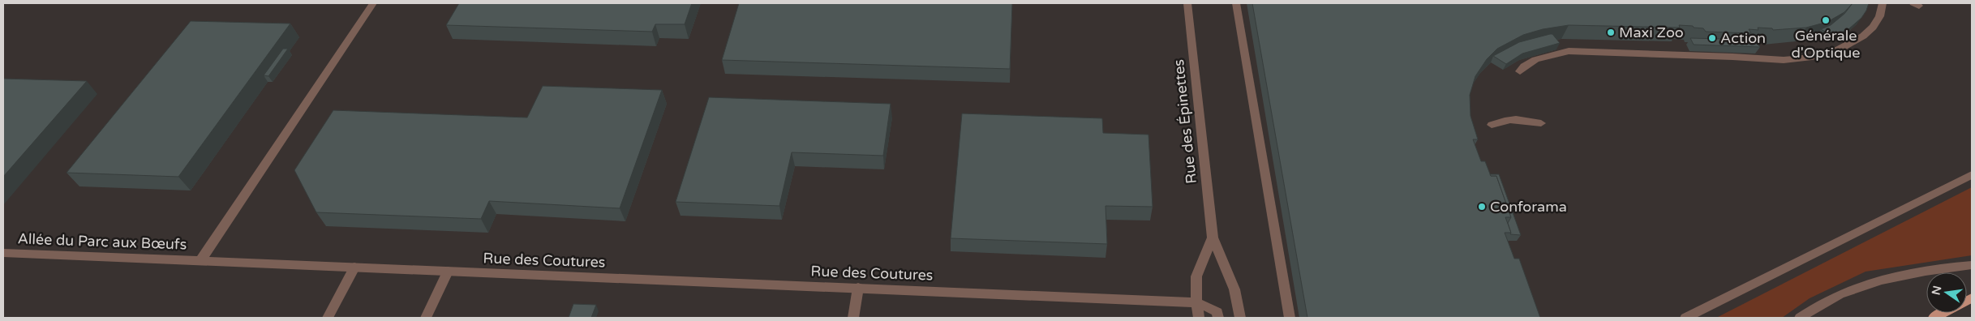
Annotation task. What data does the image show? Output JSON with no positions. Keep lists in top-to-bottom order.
{
  "streets": {
    "street": ["Rue des Épinettes", "Allée du Parc aux Bœufs", "Rue des Coutures"]
  },
  "crossings": [
    ["Rue des Épinettes", "Rue des Coutures"],
    ["Allée du Parc aux Bœufs", "Rue des Coutures"]
  ],
  "places": [
    "Générale d'Optique",
    "Maxi Zoo",
    "Action",
    "Conforama"
  ],
  "north": "left"
}
